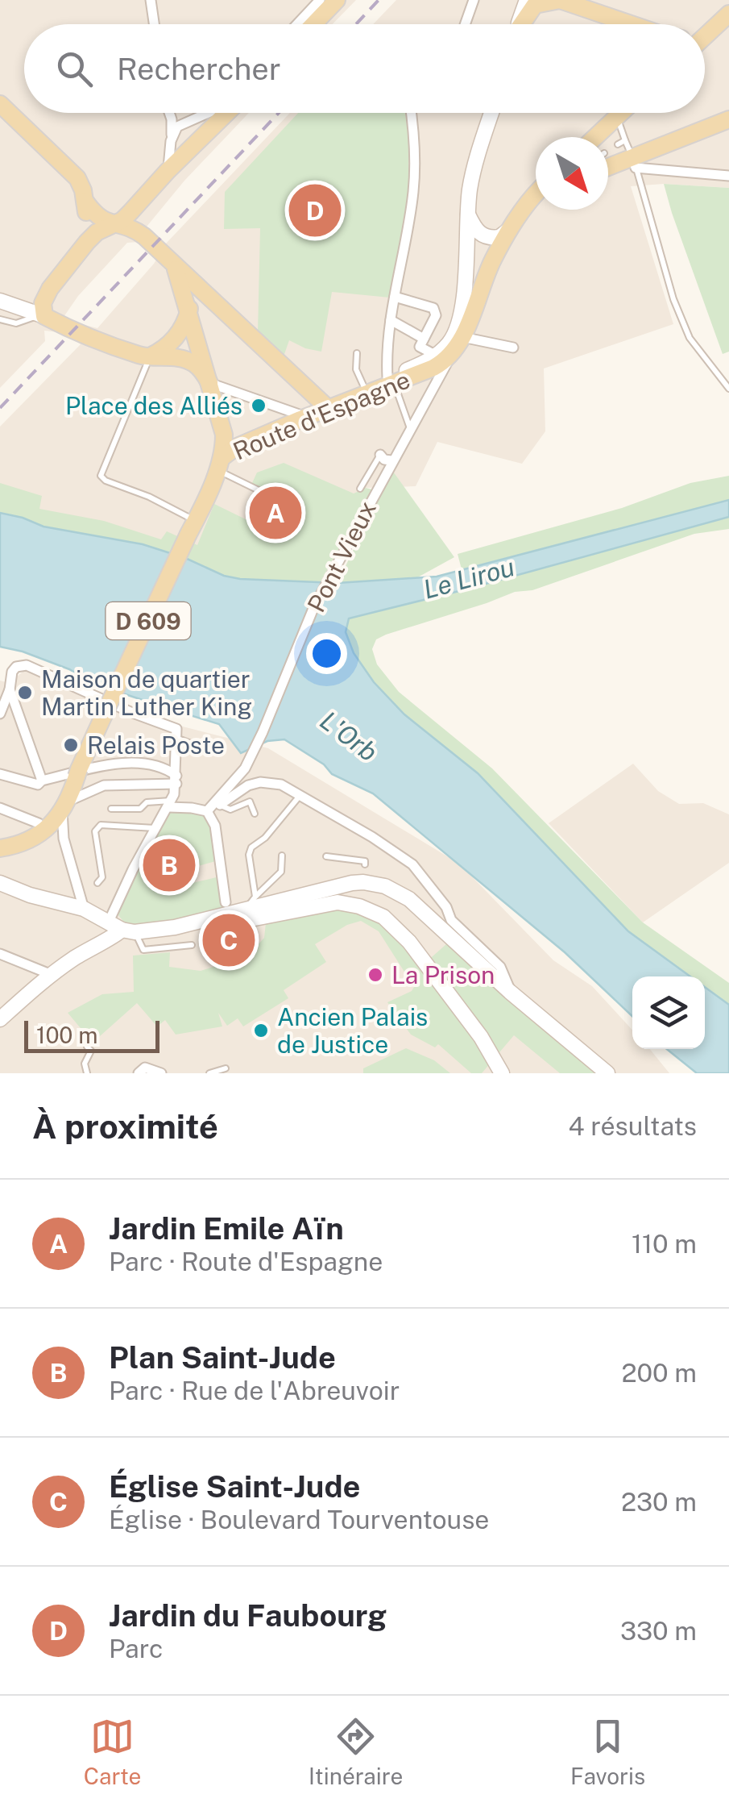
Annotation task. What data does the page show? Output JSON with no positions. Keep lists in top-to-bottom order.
{
  "streets": {
    "main road": ["Route d'Espagne", "D 609"],
    "street": ["Pont Vieux"]
  },
  "crossings": [
    ["Route d'Espagne", "Pont Vieux"],
    ["Route d'Espagne", "D 609"]
  ],
  "water": ["Le Lirou", "L'Orb"],
  "places": [
    "Place des Alliés",
    "Maison de quartier Martin Luther King",
    "Relais Poste",
    "La Prison",
    "Ancien Palais de Justice"
  ],
  "scale_bar": "100 m",
  "north": "bottom right",
  "page": {
    "search": "Rechercher",
    "pins": [
      "D",
      "A",
      "B",
      "C"
    ],
    "scale": "100 m",
    "heading": ["À proximité", "4 résultats"],
    "list": [
      {
        "mark": "A",
        "name": "Jardin Emile Aïn",
        "note": "Parc · Route d'Espagne",
        "value": "110 m"
      },
      {
        "mark": "B",
        "name": "Plan Saint-Jude",
        "note": "Parc · Rue de l'Abreuvoir",
        "value": "200 m"
      },
      {
        "mark": "C",
        "name": "Église Saint-Jude",
        "note": "Église · Boulevard Tourventouse",
        "value": "230 m"
      },
      {
        "mark": "D",
        "name": "Jardin du Faubourg",
        "note": "Parc",
        "value": "330 m"
      }
    ],
    "nav": ["Carte", "Itinéraire", "Favoris"]
  }
}
